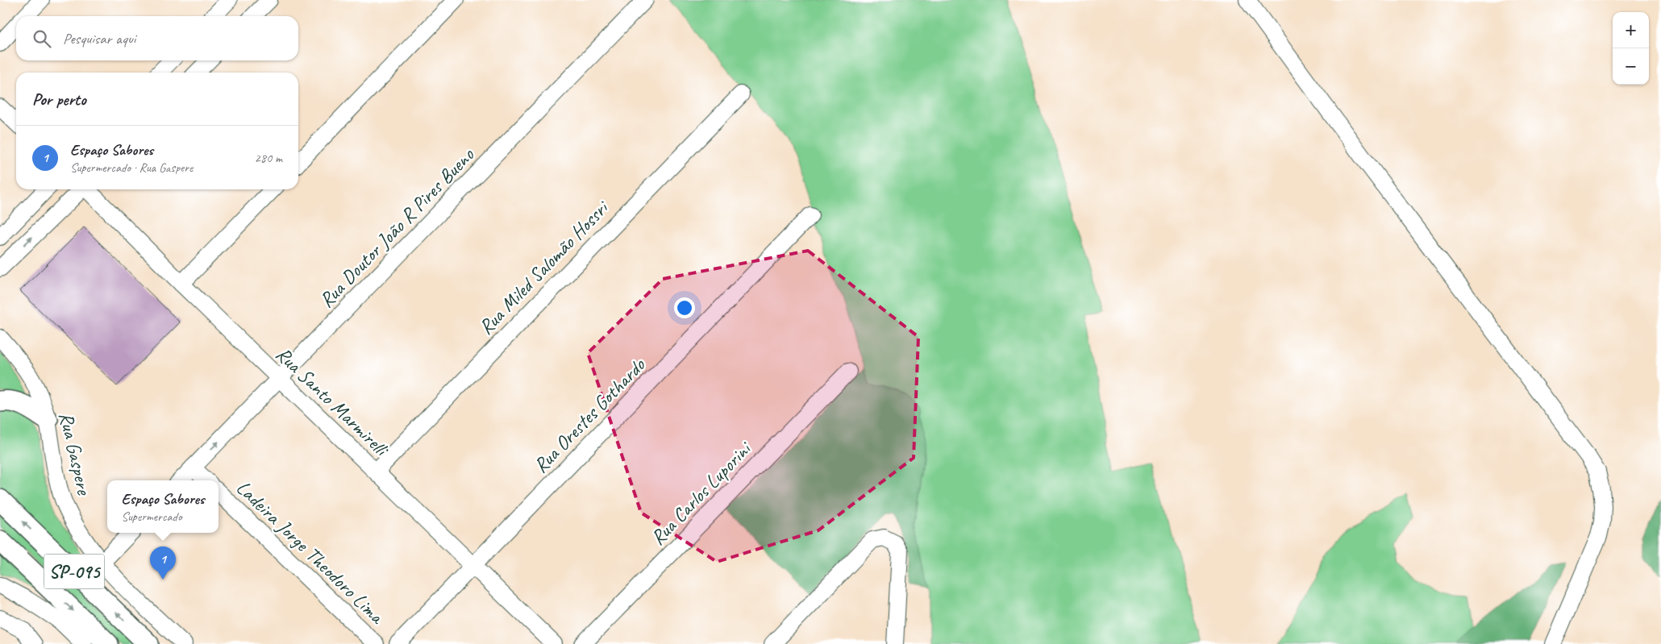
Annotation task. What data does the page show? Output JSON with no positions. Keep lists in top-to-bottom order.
{
  "streets": {
    "main road": ["SP-095"],
    "street": [
      "Rua Doutor João R Pires Bueno",
      "Rua Miled Salomão Hossri",
      "Rua Santo Marmirelli",
      "Rua Orestes Gothardo",
      "Rua Gaspere",
      "Rua Carlos Luporini",
      "Ladeira Jorge Theodoro Lima"
    ]
  },
  "crossings": [
    ["Rua Doutor João R Pires Bueno", "Rua Santo Marmirelli"],
    ["Rua Doutor João R Pires Bueno", "Ladeira Jorge Theodoro Lima"],
    ["Rua Miled Salomão Hossri", "Rua Santo Marmirelli"],
    ["Rua Santo Marmirelli", "Rua Orestes Gothardo"]
  ],
  "page": {
    "map_buttons": ["+", "−"],
    "search": "Pesquisar aqui",
    "heading": "Por perto",
    "list": [
      {
        "mark": "1",
        "name": "Espaço Sabores",
        "note": "Supermercado · Rua Gaspere",
        "value": "280 m"
      }
    ],
    "popup": ["Espaço Sabores", "Supermercado"],
    "pins": "1"
  }
}
